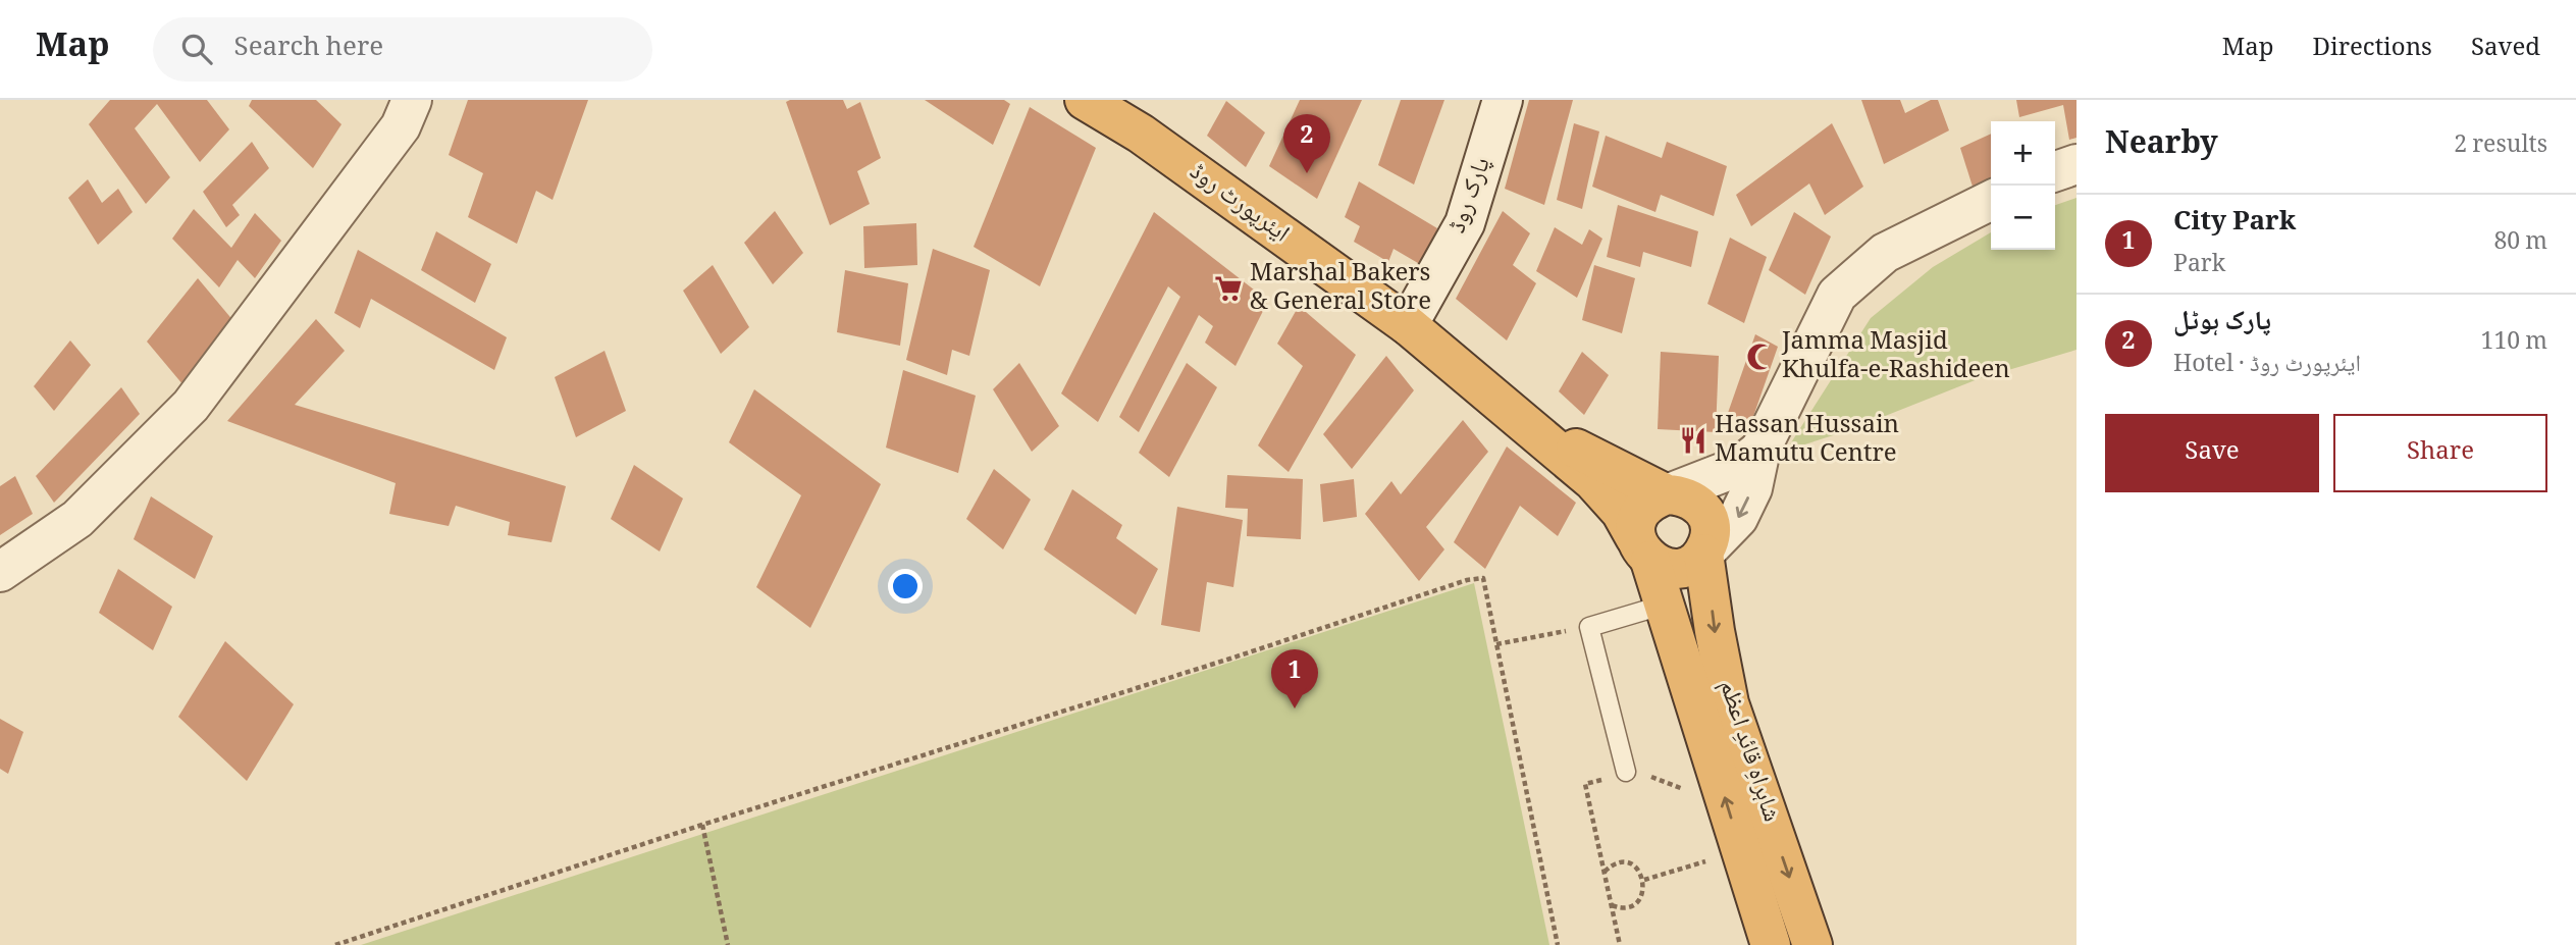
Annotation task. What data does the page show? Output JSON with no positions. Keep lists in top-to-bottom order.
{
  "streets": {
    "highway": ["ایئرپورٹ روڈ", "شاہراہِ قائدِ اعظم"],
    "street": ["پارک روڈ"]
  },
  "crossings": [
    ["پارک روڈ", "ایئرپورٹ روڈ"],
    ["ایئرپورٹ روڈ", "شاہراہِ قائدِ اعظم"]
  ],
  "places": {
    "supermarket": ["Marshal Bakers & General Store"],
    "mosque": ["Jamma Masjid Khulfa-e-Rashideen"],
    "restaurant": ["Hassan Hussain Mamutu Centre"]
  },
  "page": {
    "header": "Map",
    "search": "Search here",
    "nav": ["Map", "Directions", "Saved"],
    "heading": ["Nearby", "2 results"],
    "pins": ["2", "1"],
    "map_buttons": ["+", "−"],
    "list": [
      {
        "mark": "1",
        "name": "City Park",
        "note": "Park",
        "value": "80 m"
      },
      {
        "mark": "2",
        "name": "پارک ہوٹل",
        "note": "Hotel · ایئرپورٹ روڈ",
        "value": "110 m"
      }
    ],
    "buttons": ["Save", "Share"]
  }
}
